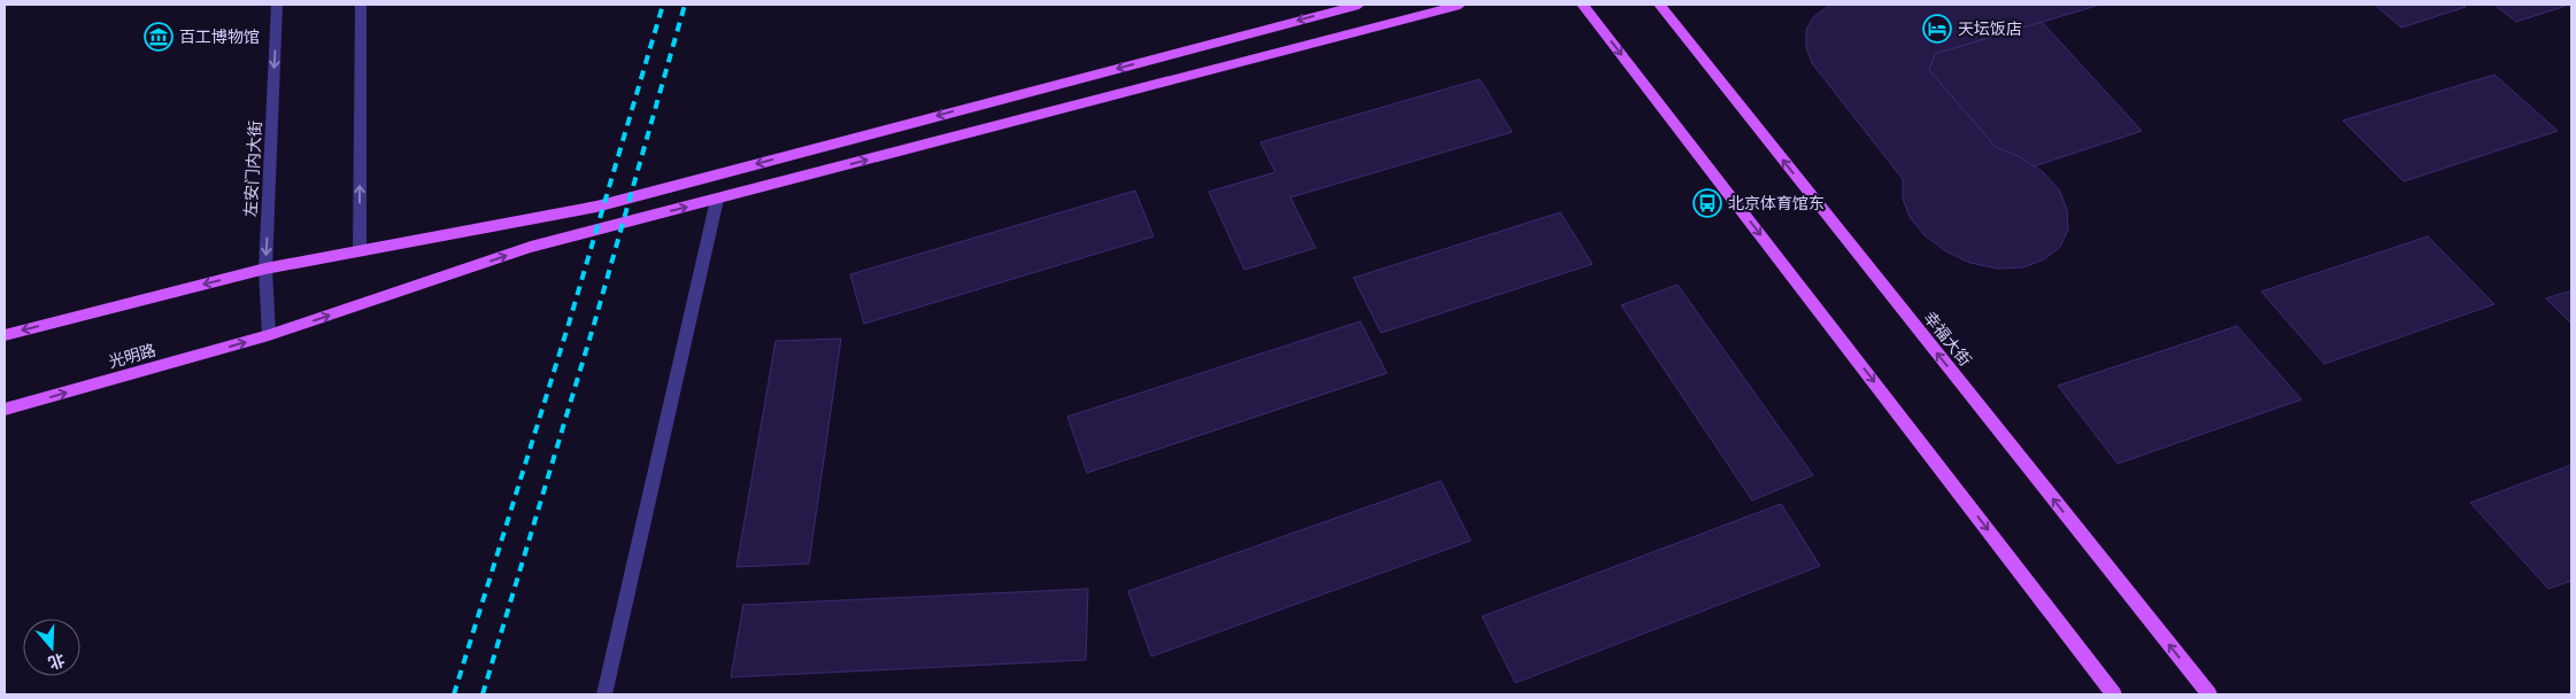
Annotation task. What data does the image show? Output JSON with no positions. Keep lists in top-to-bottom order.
{
  "streets": {
    "main road": ["幸福大街", "光明路"],
    "street": ["左安门内大街"]
  },
  "crossings": [
    ["左安门内大街", "光明路"]
  ],
  "places": {
    "hotel": ["天坛饭店"],
    "museum": ["百工博物馆"],
    "bus stop": ["北京体育馆东"]
  },
  "north": "bottom"
}
